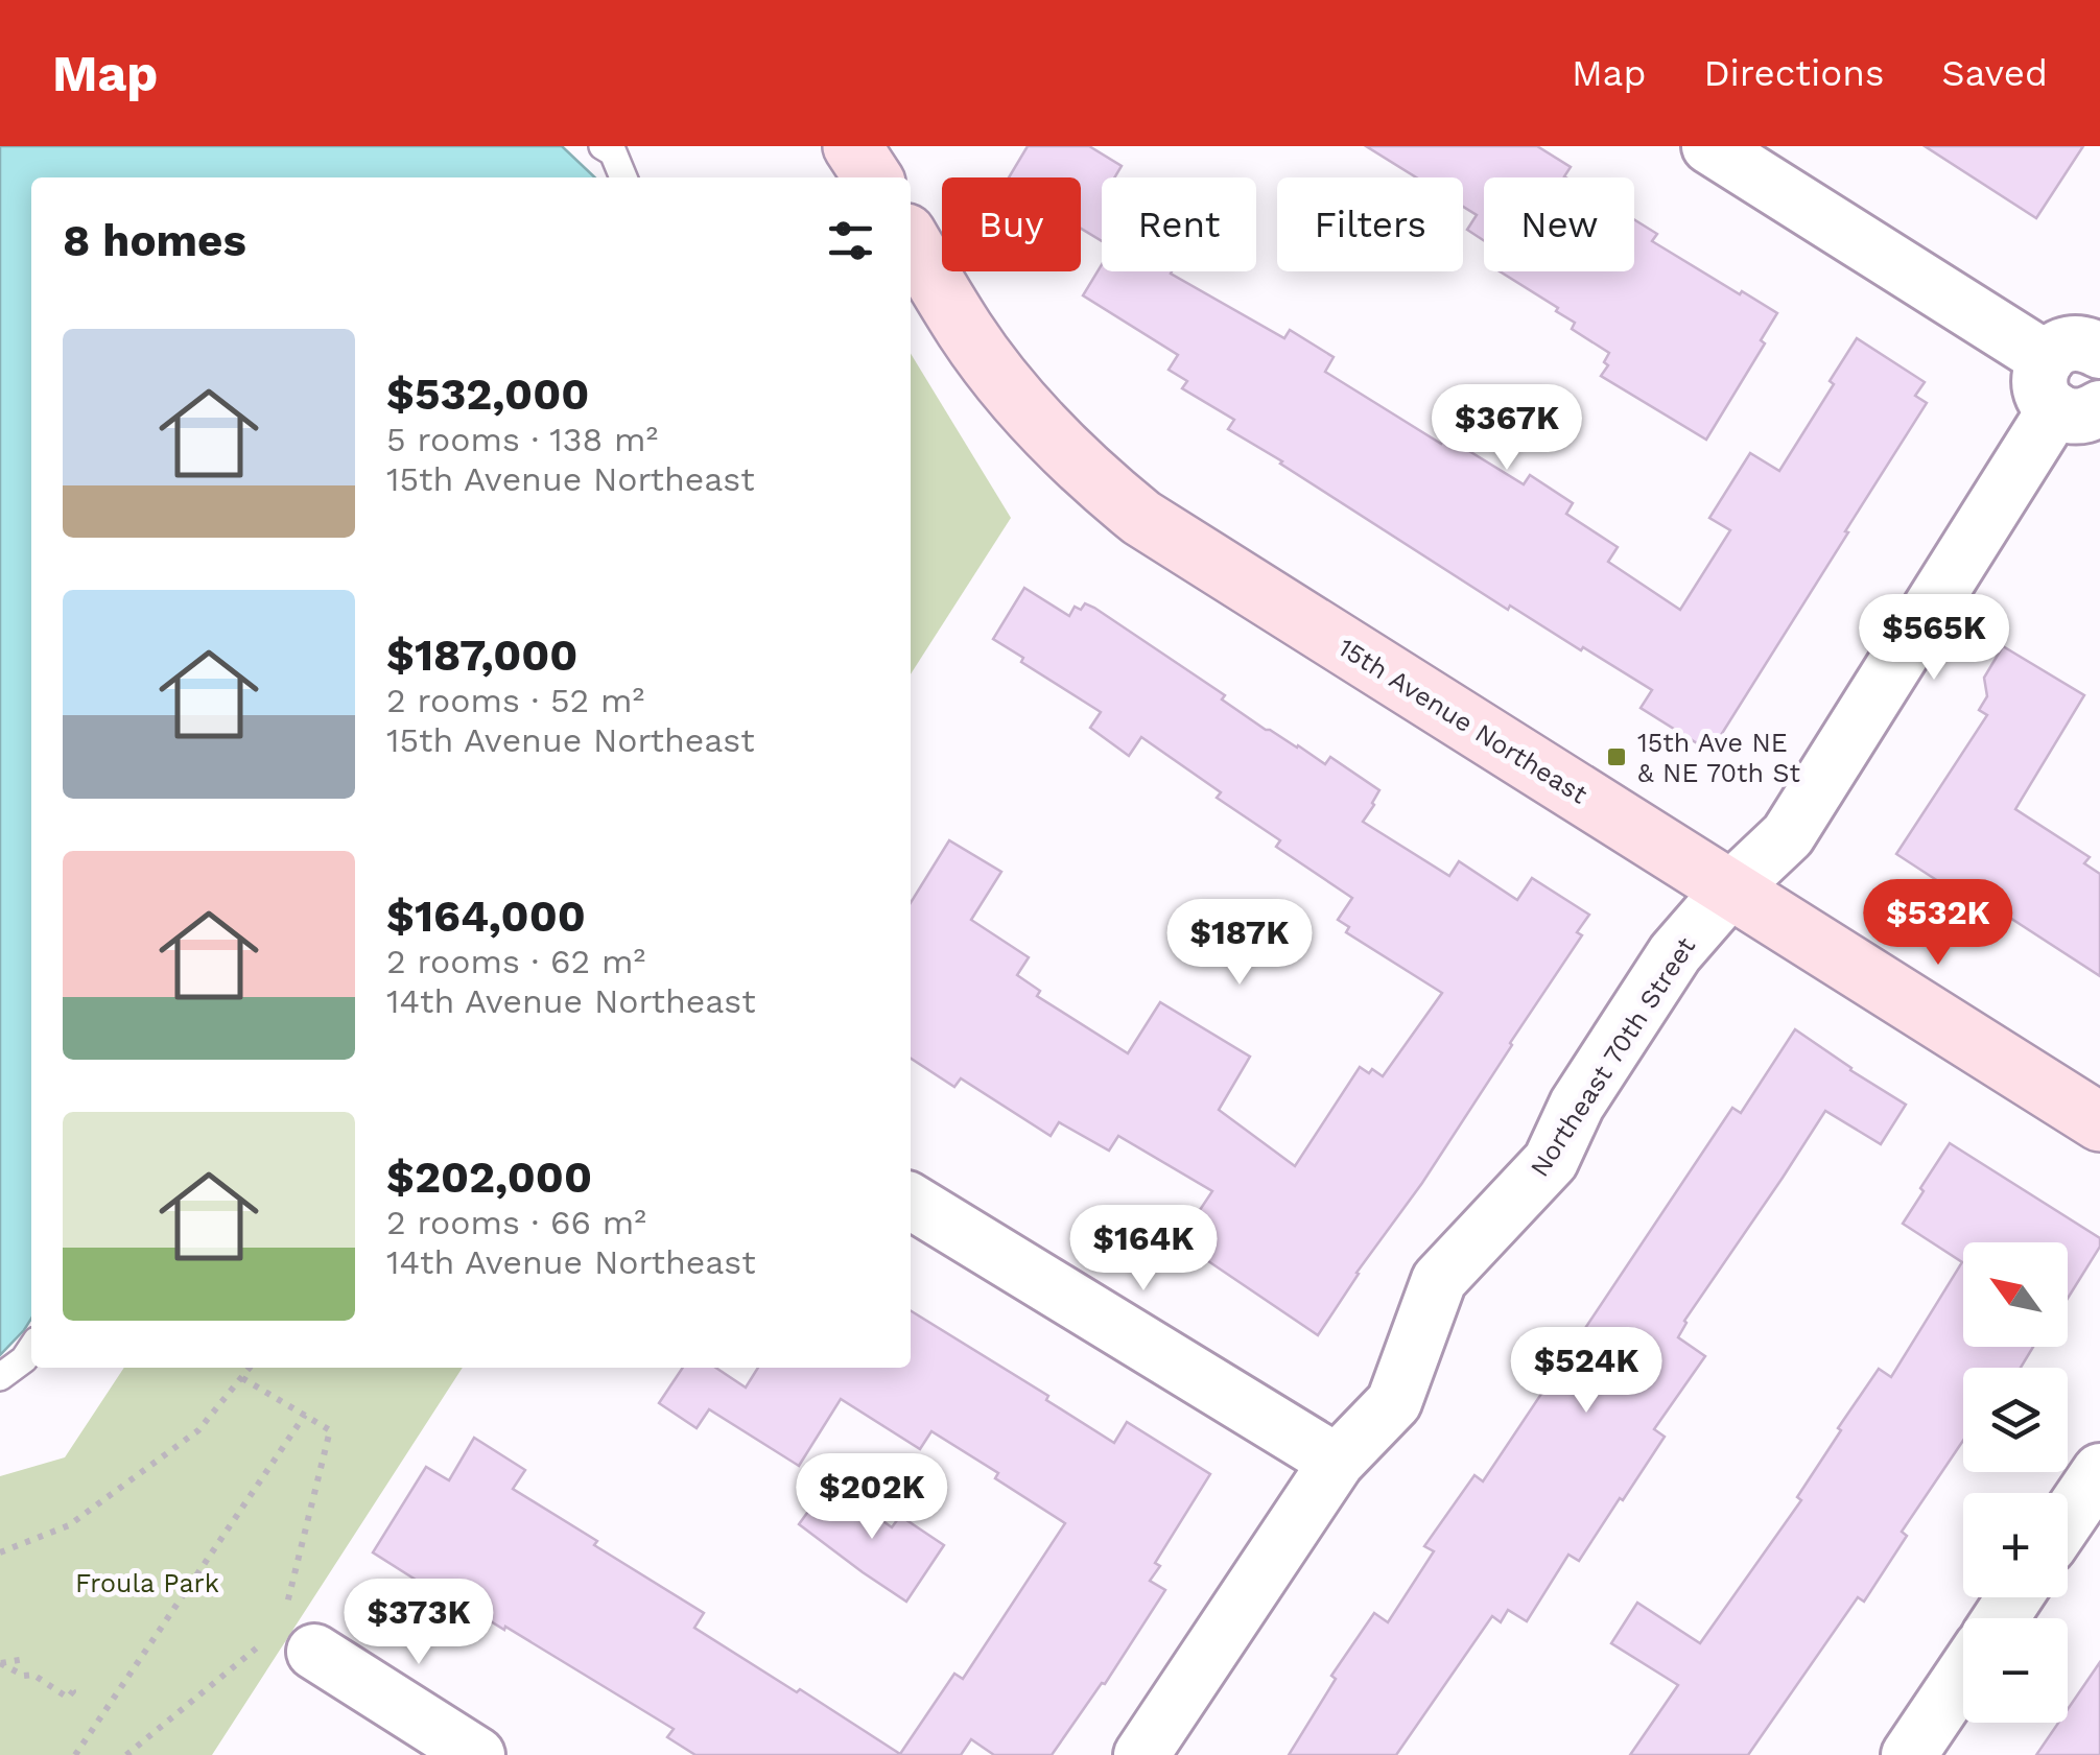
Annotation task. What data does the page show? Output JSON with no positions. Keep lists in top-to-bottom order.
{
  "streets": {
    "main road": ["15th Avenue Northeast"],
    "street": ["Northeast 70th Street"]
  },
  "crossings": [
    ["15th Avenue Northeast", "Northeast 70th Street"]
  ],
  "parks": ["Froula Park"],
  "places": {
    "transit": ["15th Ave NE & NE 70th St"]
  },
  "north": "top left",
  "page": {
    "header": "Map",
    "nav": ["Map", "Directions", "Saved"],
    "chip": [
      "Buy",
      "Rent",
      "Filters",
      "New"
    ],
    "heading": "8 homes",
    "list": [
      {
        "name": "$532,000",
        "note": "5 rooms · 138 m² · 15th Avenue Northeast"
      },
      {
        "name": "$187,000",
        "note": "2 rooms · 52 m² · 15th Avenue Northeast"
      },
      {
        "name": "$164,000",
        "note": "2 rooms · 62 m² · 14th Avenue Northeast"
      },
      {
        "name": "$202,000",
        "note": "2 rooms · 66 m² · 14th Avenue Northeast"
      }
    ],
    "price": [
      "$367K",
      "$565K",
      "$532K",
      "$187K",
      "$164K",
      "$524K",
      "$202K",
      "$373K"
    ],
    "map_buttons": ["+", "−"]
  }
}
